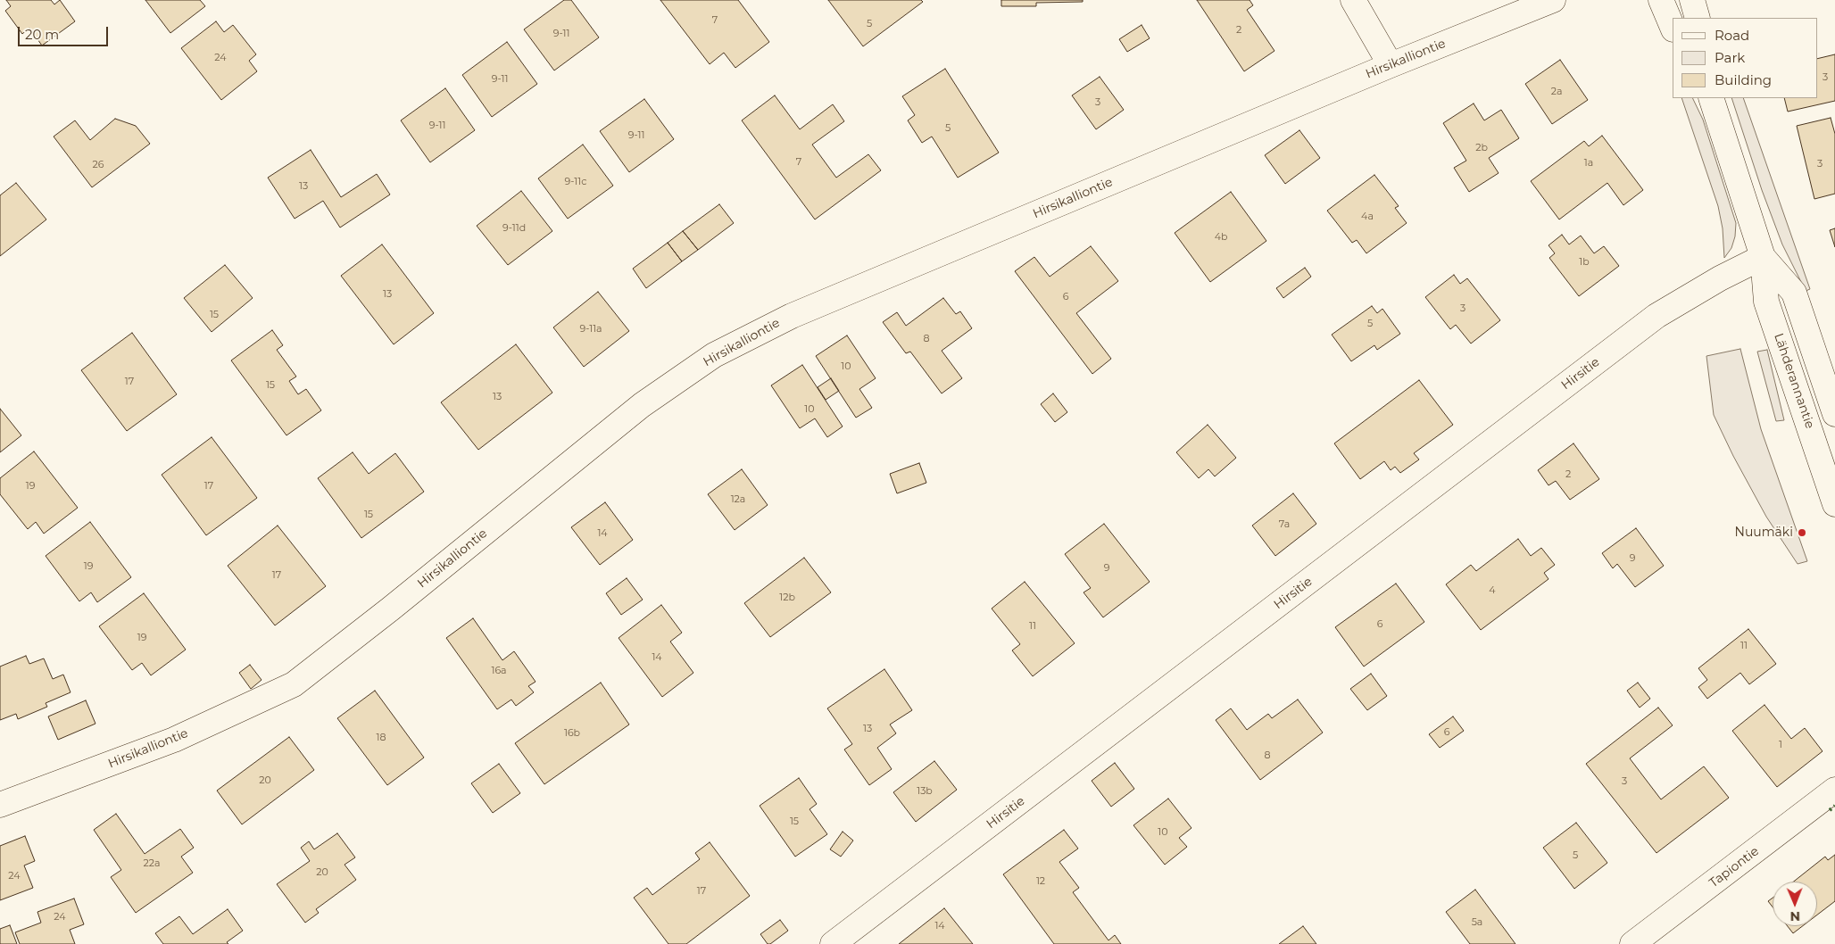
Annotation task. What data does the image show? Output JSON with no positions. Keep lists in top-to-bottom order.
{
  "streets": {
    "street": [
      "Hirsikalliontie",
      "Hirsitie",
      "Lähderannantie",
      "Tapiontie"
    ]
  },
  "crossings": [
    ["Hirsitie", "Lähderannantie"]
  ],
  "places": ["Nuumäki"],
  "house_numbers": [
    "7",
    "5",
    "2",
    "9-11",
    "24",
    "3",
    "9-11",
    "2a",
    "3",
    "9-11",
    "5",
    "9-11",
    "2b",
    "7",
    "1a",
    "3",
    "26",
    "9-11c",
    "13",
    "4a",
    "9-11d",
    "4b",
    "1b",
    "13",
    "6",
    "3",
    "15",
    "5",
    "9-11a",
    "8",
    "10",
    "17",
    "15",
    "13",
    "10",
    "2",
    "19",
    "17",
    "12a",
    "15",
    "7a",
    "14",
    "9",
    "19",
    "9",
    "17",
    "4",
    "12b",
    "6",
    "11",
    "19",
    "11",
    "14",
    "16a",
    "13",
    "6",
    "16b",
    "18",
    "1",
    "8",
    "20",
    "3",
    "13b",
    "15",
    "10",
    "5",
    "22a",
    "20",
    "24",
    "12",
    "17",
    "24",
    "5a",
    "14"
  ],
  "legend": ["Road", "Park", "Building"],
  "scale_bar": "20 m",
  "north": "bottom"
}
